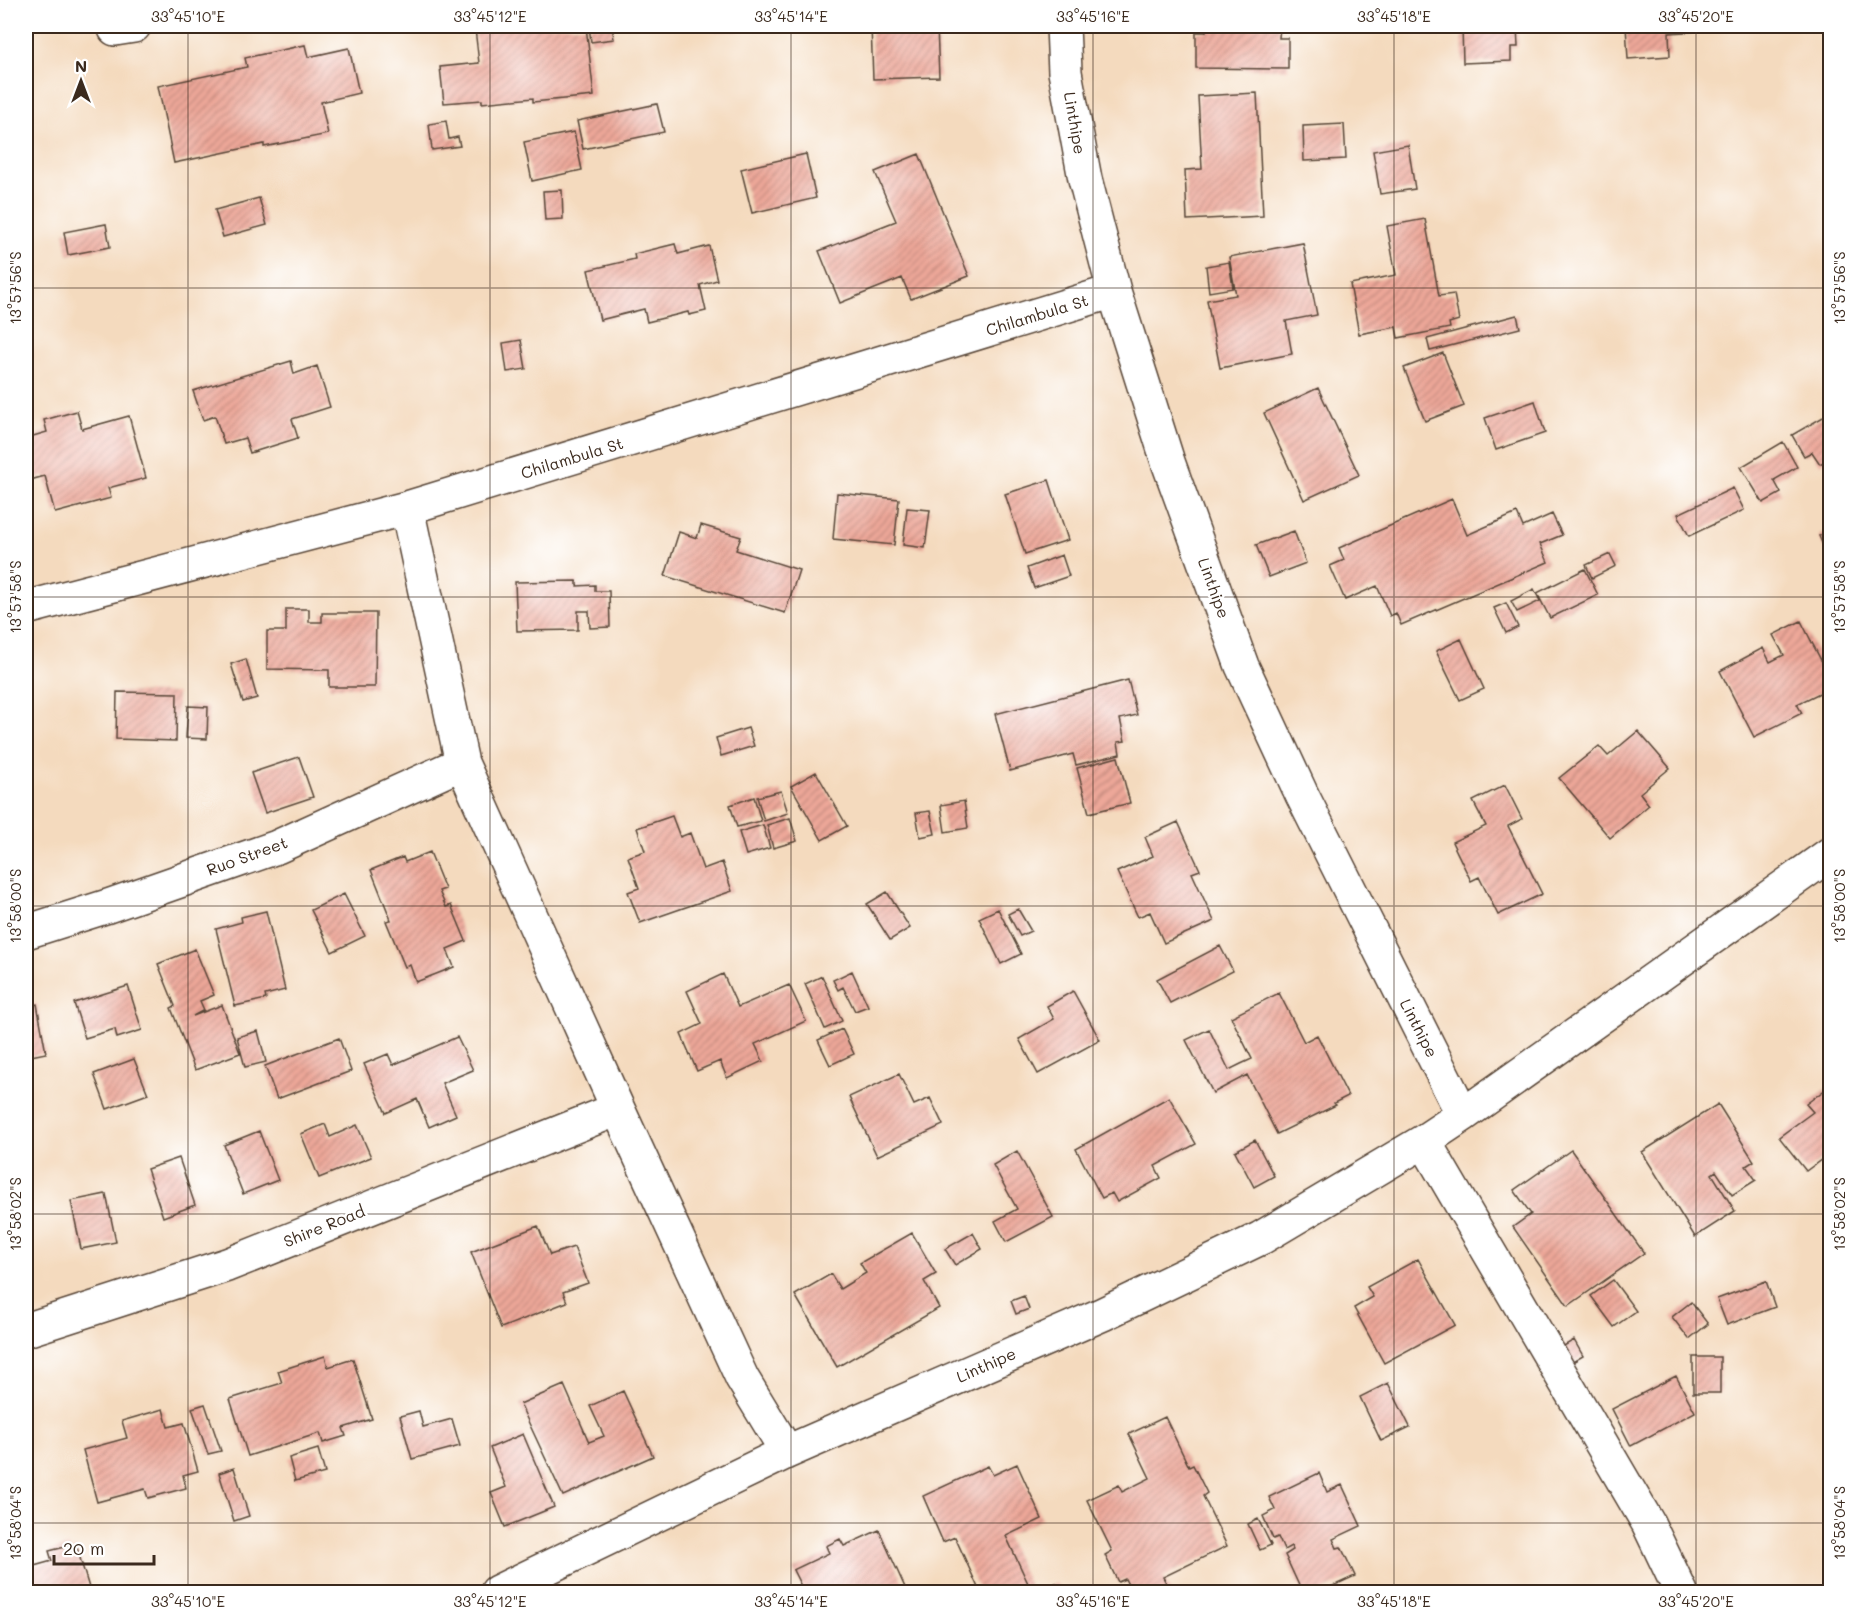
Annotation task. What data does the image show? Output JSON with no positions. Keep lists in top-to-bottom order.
{
  "streets": {
    "street": [
      "Linthipe",
      "Chilambula St",
      "Ruo Street",
      "Shire Road"
    ]
  },
  "crossings": [
    ["Linthipe", "Chilambula St"]
  ],
  "scale_bar": "20 m",
  "north": "top",
  "coordinates": [
    "33°45'10\"E",
    "33°45'12\"E",
    "33°45'14\"E",
    "33°45'16\"E",
    "33°45'18\"E",
    "33°45'20\"E",
    "13°57'56\"S",
    "13°57'58\"S",
    "13°58'00\"S",
    "13°58'02\"S",
    "13°58'04\"S"
  ]
}
